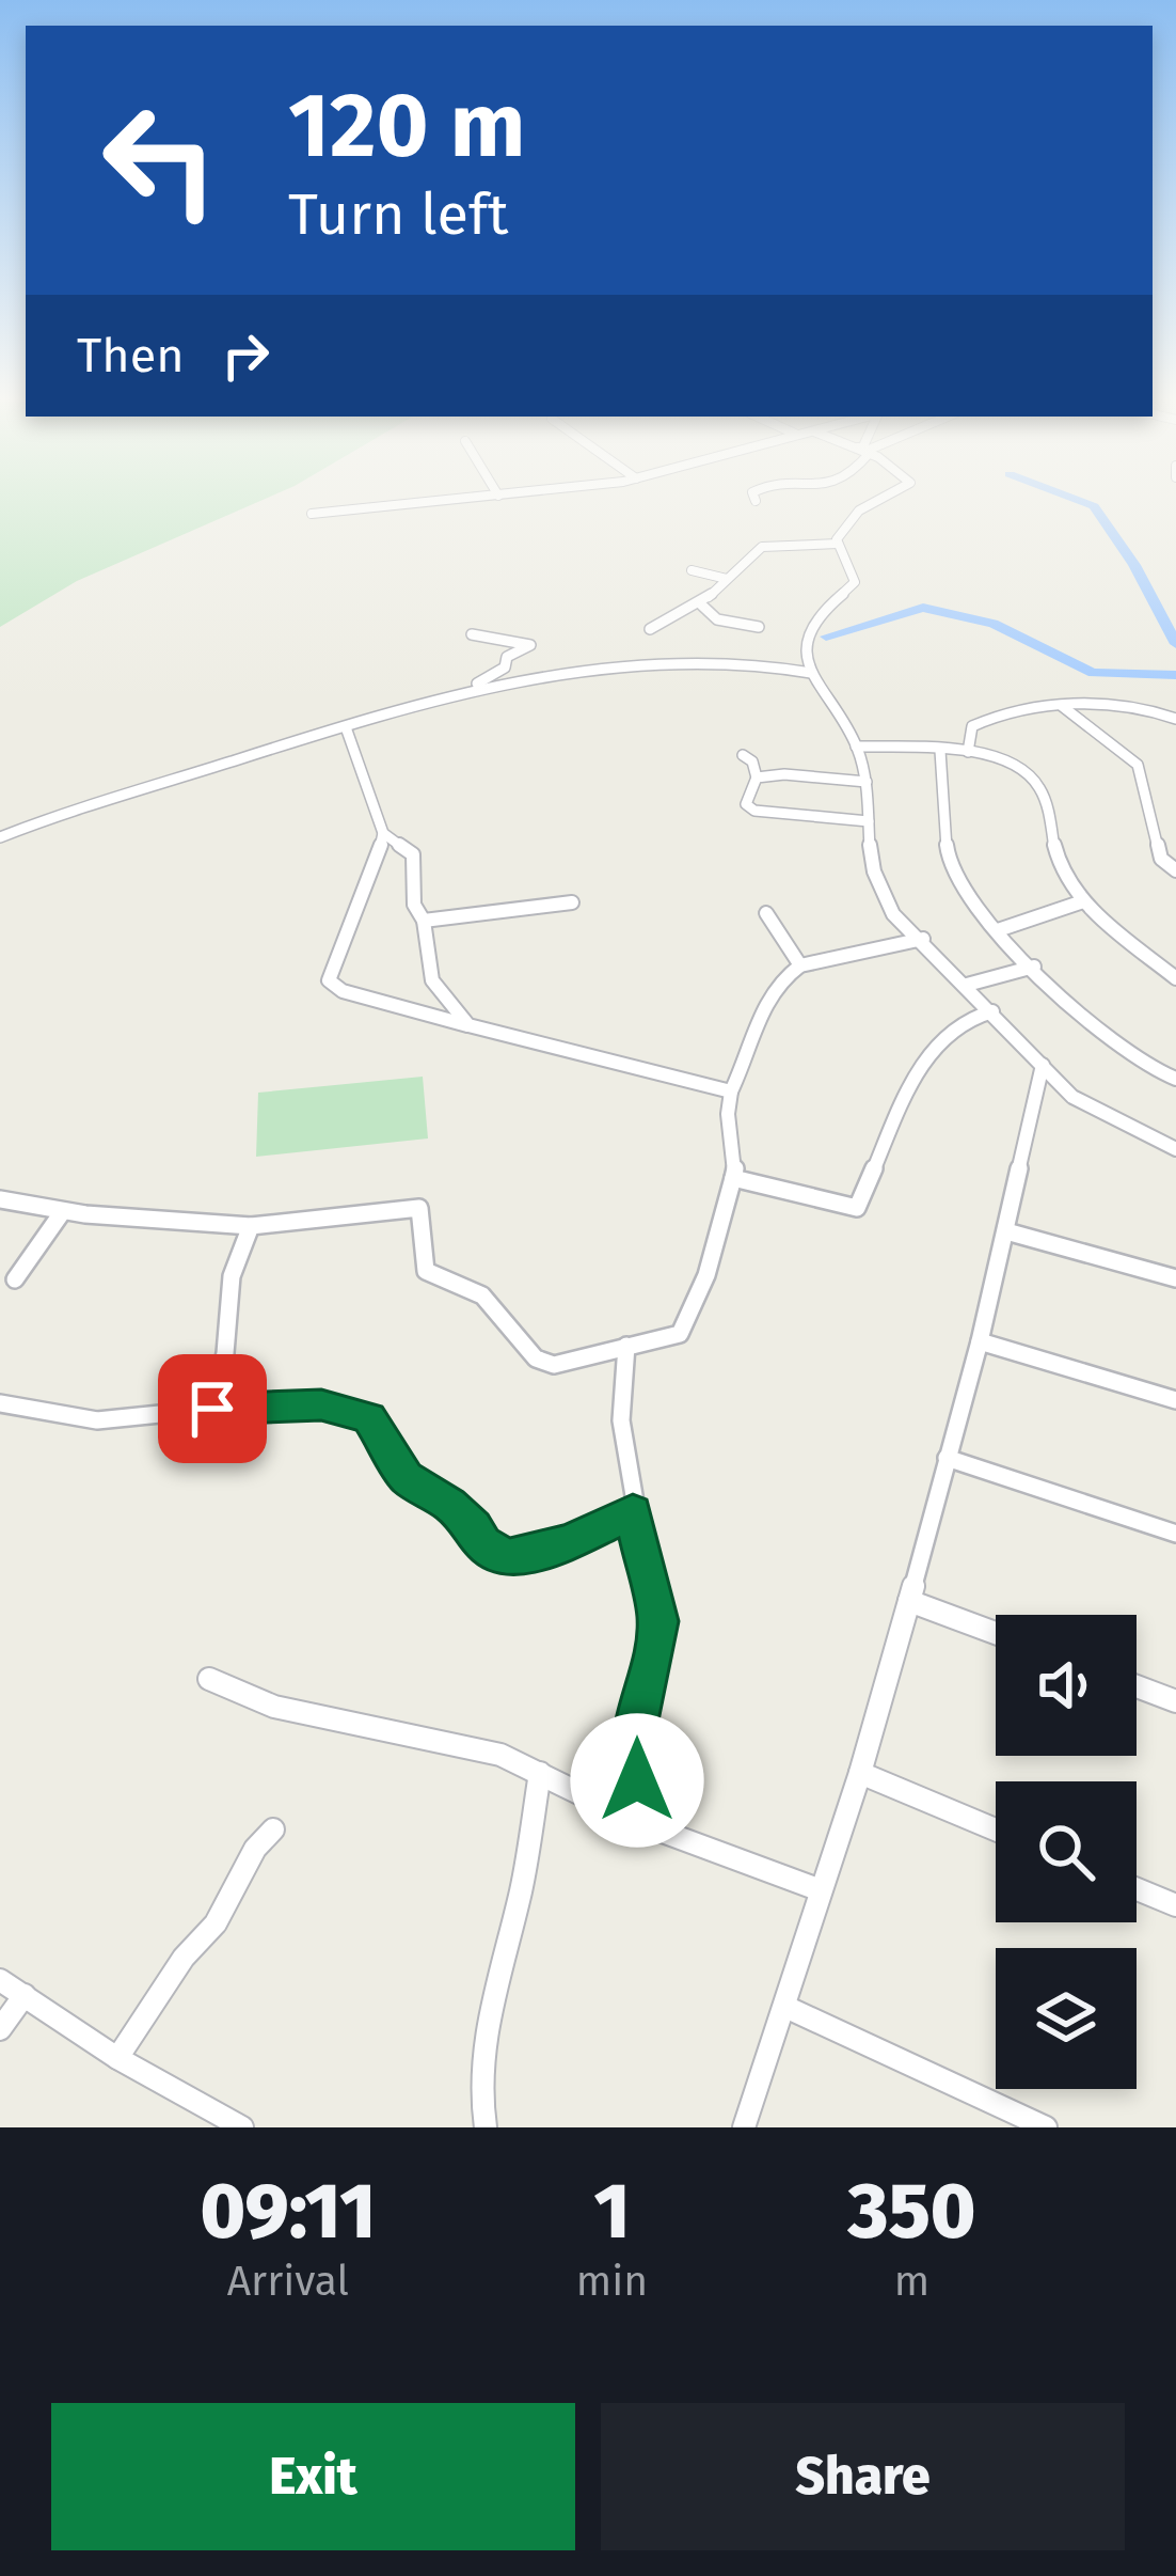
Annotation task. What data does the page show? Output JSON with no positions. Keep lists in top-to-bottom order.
{
  "page": {
    "turn": ["120 m", "Turn left"],
    "then": "Then",
    "eta": [
      "09:11",
      "Arrival",
      "1",
      "min",
      "350",
      "m"
    ],
    "buttons": ["Exit", "Share"]
  }
}
